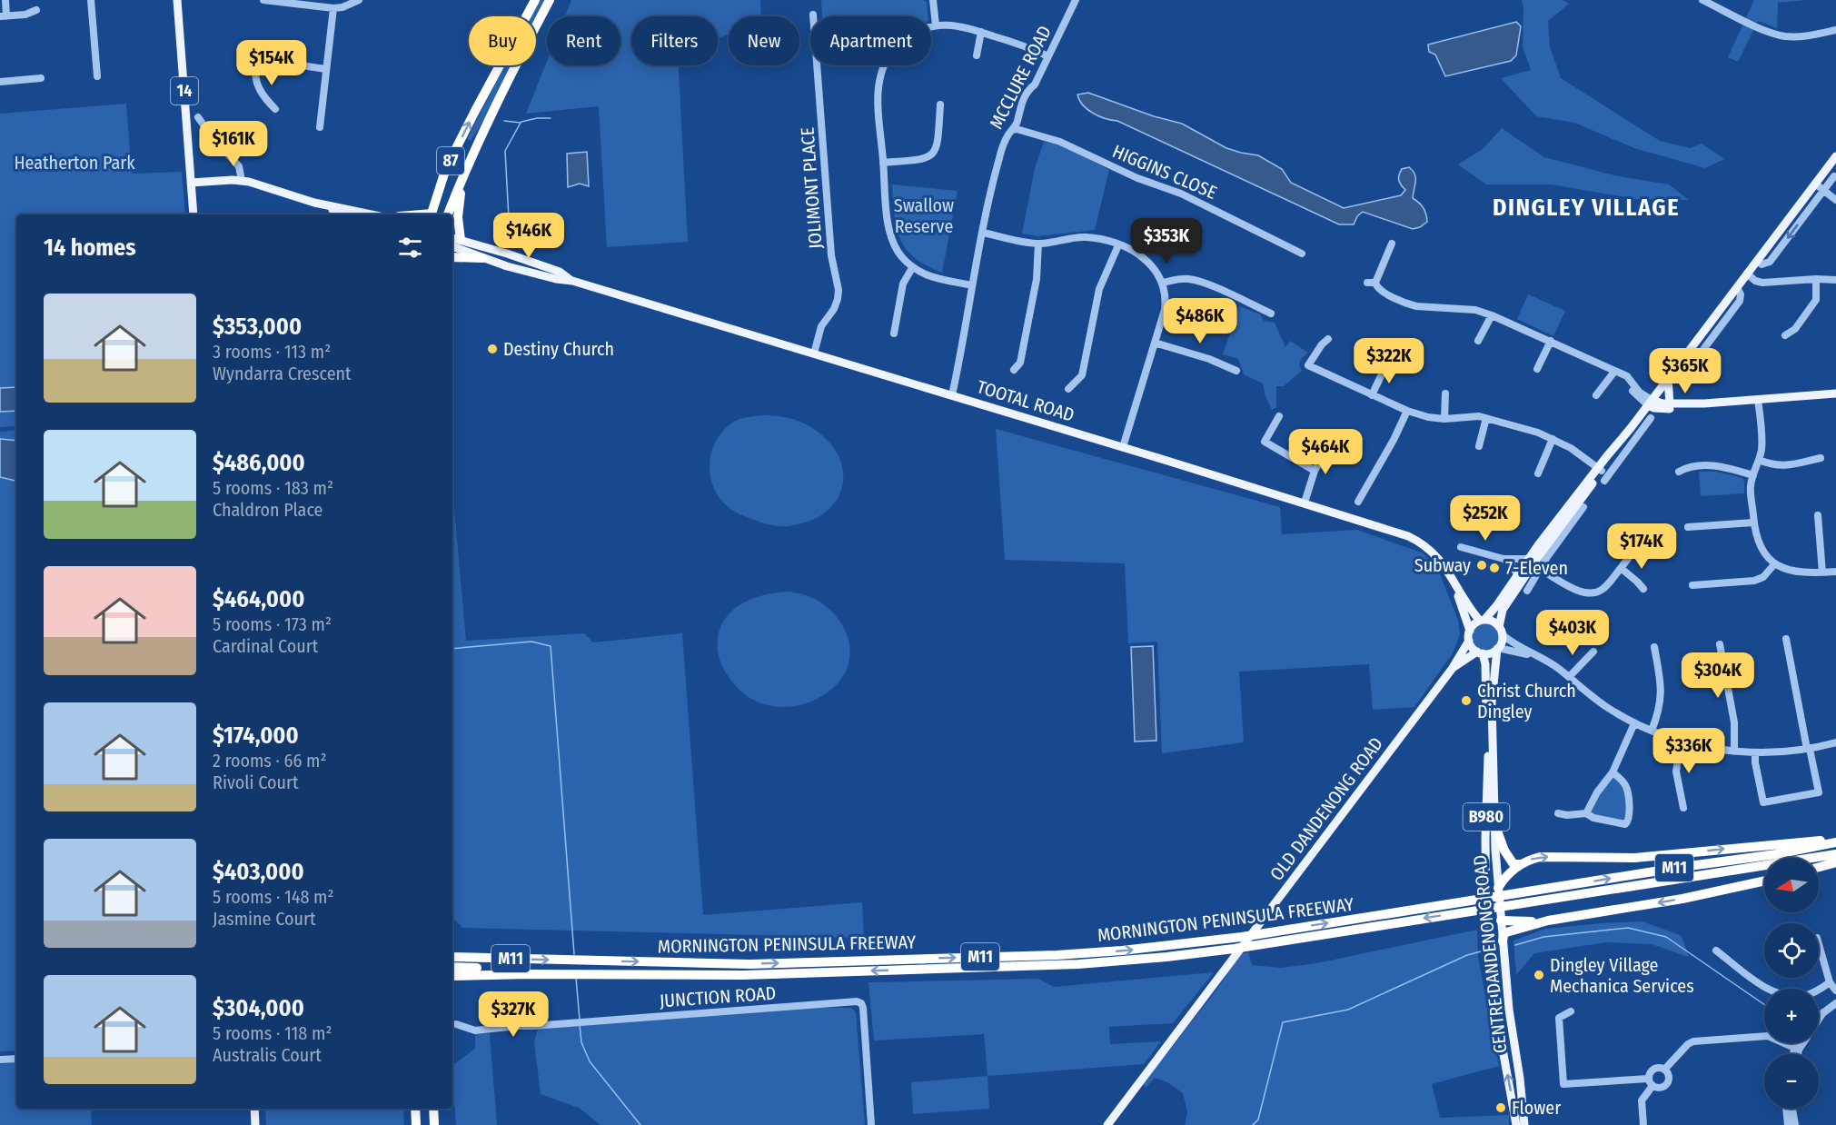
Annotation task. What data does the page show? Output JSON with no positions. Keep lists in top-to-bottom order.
{
  "streets": {
    "highway": ["87", "M11", "MORNINGTON PENINSULA FREEWAY"],
    "main road": [
      "14",
      "TOOTAL ROAD",
      "OLD DANDENONG ROAD",
      "B980",
      "CENTRE DANDENONG ROAD"
    ],
    "street": [
      "MCCLURE ROAD",
      "HIGGINS CLOSE",
      "JOLIMONT PLACE",
      "JUNCTION ROAD"
    ]
  },
  "crossings": [
    ["MCCLURE ROAD", "HIGGINS CLOSE"],
    ["MCCLURE ROAD", "TOOTAL ROAD"],
    ["JOLIMONT PLACE", "TOOTAL ROAD"],
    ["TOOTAL ROAD", "OLD DANDENONG ROAD"],
    ["TOOTAL ROAD", "B980"],
    ["TOOTAL ROAD", "CENTRE DANDENONG ROAD"],
    ["OLD DANDENONG ROAD", "B980"],
    ["OLD DANDENONG ROAD", "CENTRE DANDENONG ROAD"],
    ["B980", "CENTRE DANDENONG ROAD"],
    ["MORNINGTON PENINSULA FREEWAY", "CENTRE DANDENONG ROAD"]
  ],
  "districts": ["DINGLEY VILLAGE"],
  "parks": ["Heatherton Park", "Swallow Reserve"],
  "places": [
    "Destiny Church",
    "Subway",
    "7-Eleven",
    "Christ Church Dingley",
    "Dingley Village Mechanica Services",
    "Flower"
  ],
  "north": "left",
  "page": {
    "chip": [
      "Buy",
      "Rent",
      "Filters",
      "New",
      "Apartment"
    ],
    "price": [
      "$154K",
      "$161K",
      "$146K",
      "$353K",
      "$486K",
      "$322K",
      "$365K",
      "$464K",
      "$252K",
      "$174K",
      "$403K",
      "$304K",
      "$336K",
      "$327K"
    ],
    "heading": "14 homes",
    "list": [
      {
        "name": "$353,000",
        "note": "3 rooms · 113 m² · Wyndarra Crescent"
      },
      {
        "name": "$486,000",
        "note": "5 rooms · 183 m² · Chaldron Place"
      },
      {
        "name": "$464,000",
        "note": "5 rooms · 173 m² · Cardinal Court"
      },
      {
        "name": "$174,000",
        "note": "2 rooms · 66 m² · Rivoli Court"
      },
      {
        "name": "$403,000",
        "note": "5 rooms · 148 m² · Jasmine Court"
      },
      {
        "name": "$304,000",
        "note": "5 rooms · 118 m² · Australis Court"
      }
    ],
    "map_buttons": ["+", "−"]
  }
}
